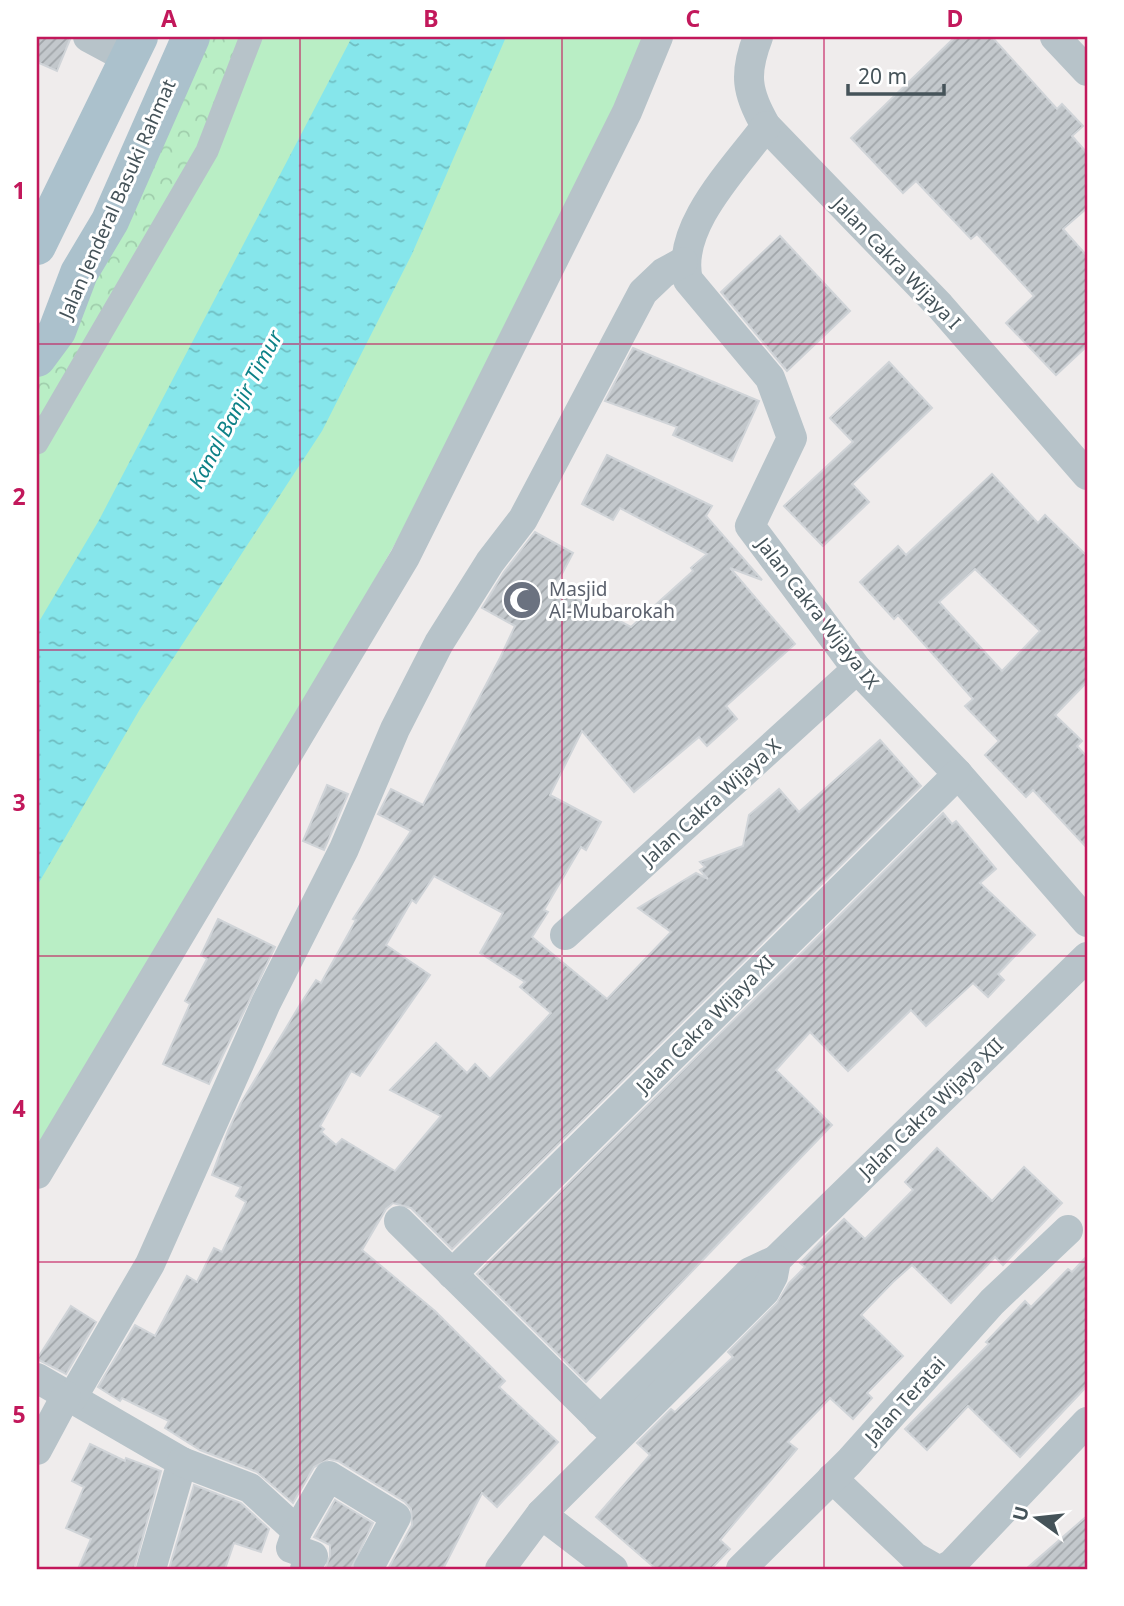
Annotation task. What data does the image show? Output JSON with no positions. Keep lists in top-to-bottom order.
{
  "streets": {
    "main road": ["Jalan Jenderal Basuki Rahmat"],
    "street": [
      "Jalan Cakra Wijaya I",
      "Jalan Cakra Wijaya IX",
      "Jalan Cakra Wijaya X",
      "Jalan Cakra Wijaya XI",
      "Jalan Cakra Wijaya XII",
      "Jalan Teratai"
    ]
  },
  "crossings": [
    ["Jalan Cakra Wijaya IX", "Jalan Cakra Wijaya X"],
    ["Jalan Cakra Wijaya IX", "Jalan Cakra Wijaya XI"]
  ],
  "water": ["Kanal Banjir Timur"],
  "places": {
    "mosque": ["Masjid Al-Mubarokah"]
  },
  "scale_bar": "20 m",
  "north": "left",
  "grid": {
    "columns": [
      "A",
      "B",
      "C",
      "D"
    ],
    "rows": [
      "1",
      "2",
      "3",
      "4",
      "5"
    ]
  }
}
